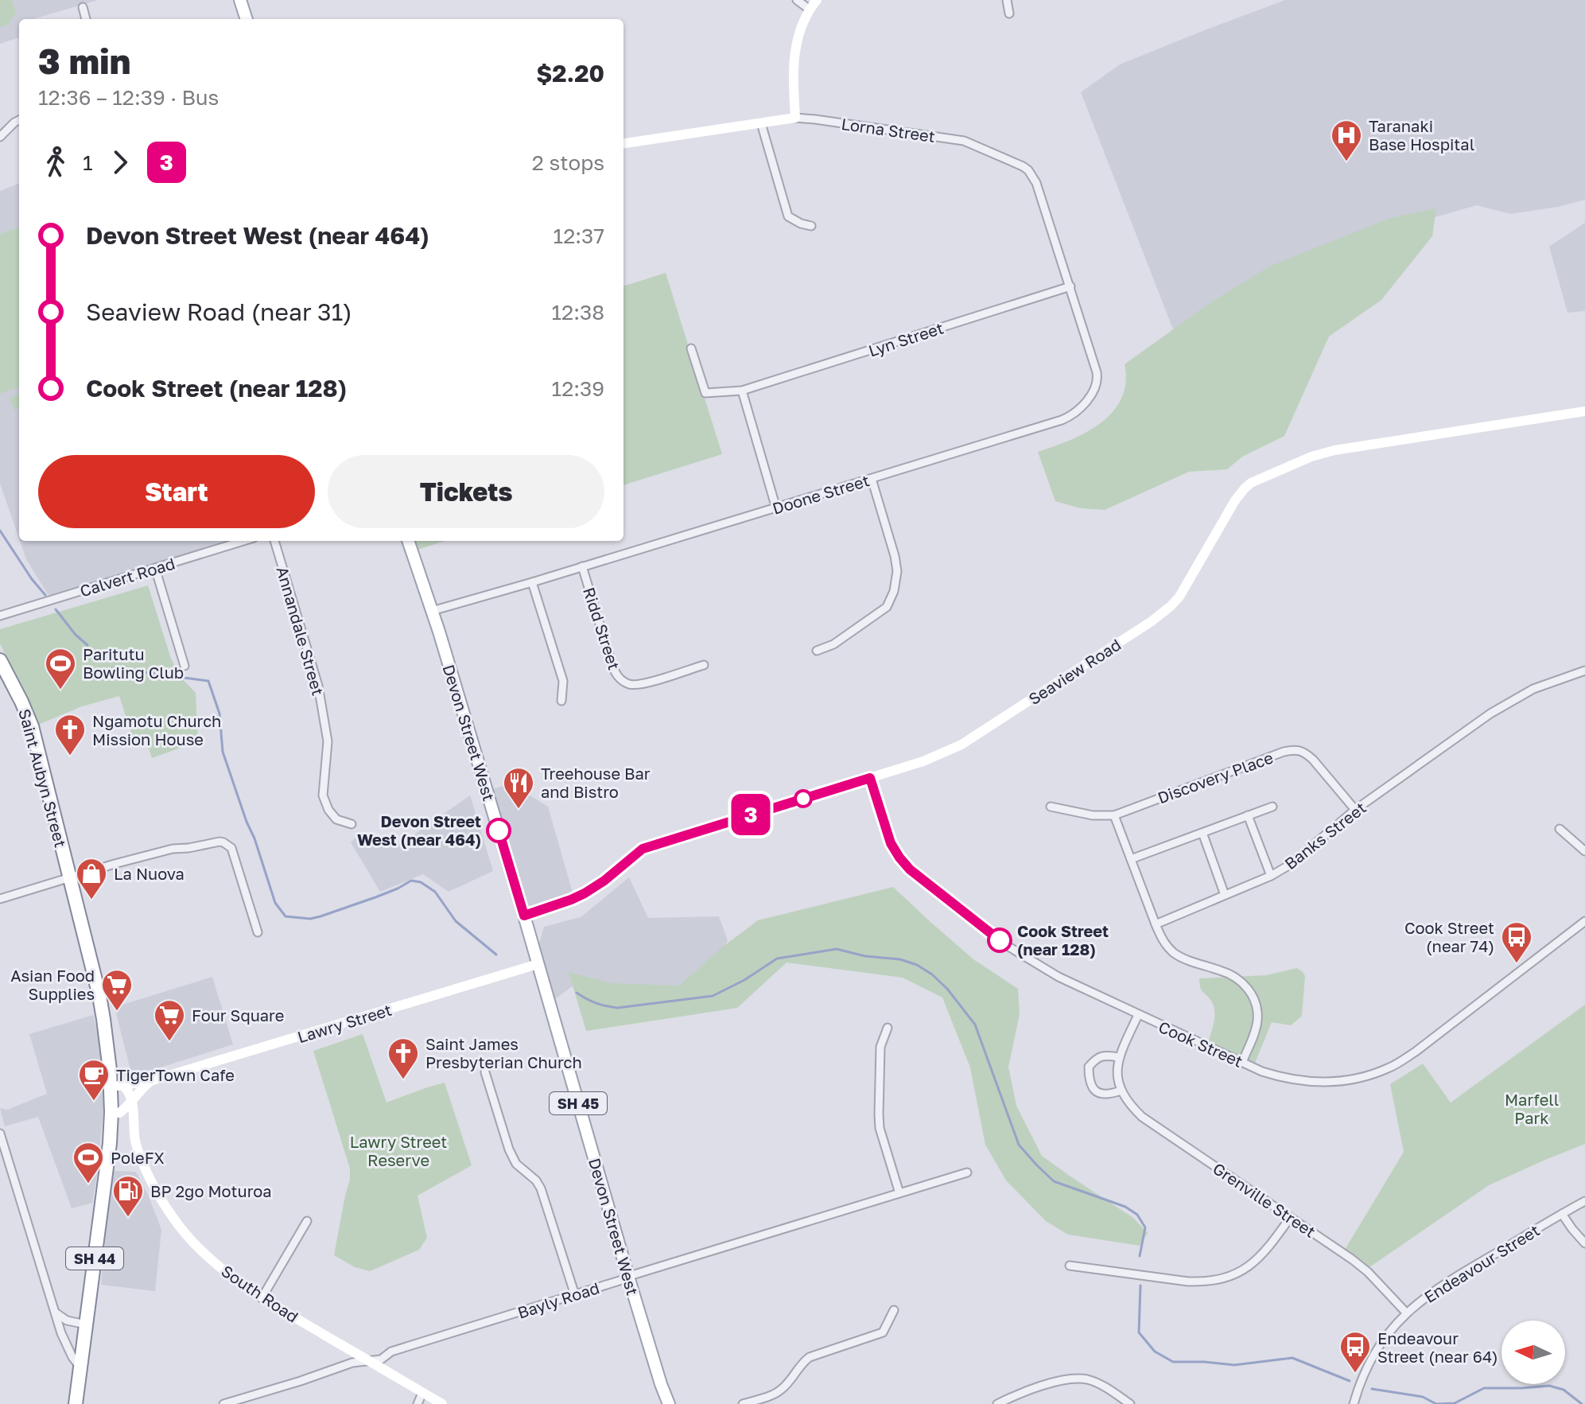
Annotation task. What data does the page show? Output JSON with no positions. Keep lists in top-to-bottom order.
{
  "streets": {
    "highway": ["Saint Aubyn Street", "SH 44"],
    "main road": ["Devon Street West", "SH 45"],
    "street": [
      "Lorna Street",
      "Lyn Street",
      "Doone Street",
      "Calvert Road",
      "Ridd Street",
      "Annandale Street",
      "Seaview Road",
      "Discovery Place",
      "Banks Street",
      "Lawry Street",
      "Cook Street",
      "Grenville Street",
      "Endeavour Street",
      "South Road",
      "Bayly Road"
    ]
  },
  "crossings": [
    ["Lorna Street", "Lyn Street"],
    ["Lorna Street", "Doone Street"],
    ["Lyn Street", "Doone Street"],
    ["Doone Street", "Ridd Street"],
    ["Doone Street", "Devon Street West"],
    ["Seaview Road", "Devon Street West"],
    ["Seaview Road", "Cook Street"],
    ["Devon Street West", "Lawry Street"],
    ["Devon Street West", "Bayly Road"],
    ["Discovery Place", "Banks Street"],
    ["Saint Aubyn Street", "Lawry Street"],
    ["Saint Aubyn Street", "SH 44"],
    ["Saint Aubyn Street", "South Road"],
    ["Lawry Street", "SH 44"],
    ["Lawry Street", "South Road"],
    ["Grenville Street", "Endeavour Street"],
    ["SH 44", "South Road"],
    ["South Road", "Bayly Road"]
  ],
  "parks": ["Marfell Park", "Lawry Street Reserve"],
  "places": {
    "hospital": ["Taranaki Base Hospital"],
    "sports": ["Paritutu Bowling Club", "PoleFX"],
    "church": ["Ngamotu Church Mission House", "Saint James Presbyterian Church"],
    "restaurant": ["Treehouse Bar and Bistro"],
    "other": ["Devon Street West (near 464)", "Cook Street (near 128)"],
    "shop": ["La Nuova"],
    "bus stop": ["Cook Street (near 74)", "Endeavour Street (near 64)"],
    "supermarket": ["Asian Food Supplies", "Four Square"],
    "cafe": ["TigerTown Cafe"],
    "fuel station": ["BP 2go Moturoa"]
  },
  "lines": ["bus line 3"],
  "north": "left",
  "page": {
    "on_map": "3",
    "heading": ["3 min", "12:36 – 12:39 · Bus", "$2.20"],
    "legs": ["1", "3", "2 stops"],
    "list": [
      {
        "name": "Devon Street West (near 464)",
        "value": "12:37"
      },
      {
        "name": "Seaview Road (near 31)",
        "value": "12:38"
      },
      {
        "name": "Cook Street (near 128)",
        "value": "12:39"
      }
    ],
    "buttons": ["Start", "Tickets"]
  }
}
